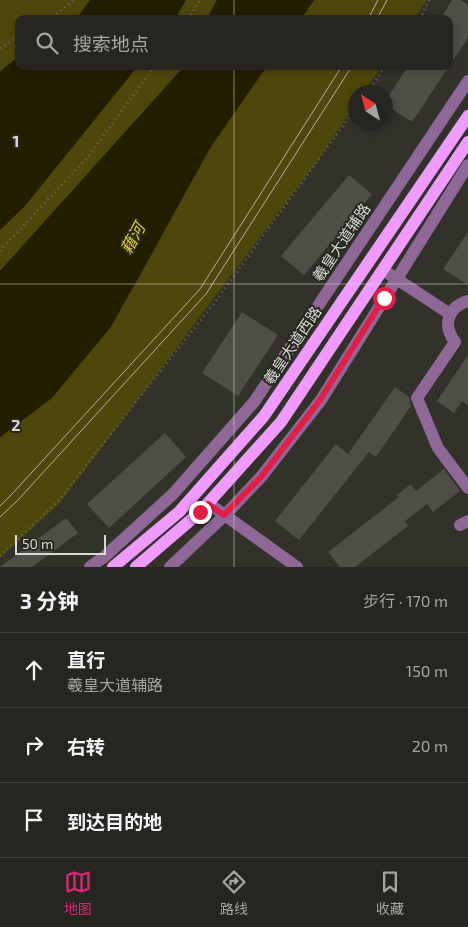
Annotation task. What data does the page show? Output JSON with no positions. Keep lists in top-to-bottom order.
{
  "streets": {
    "main road": ["羲皇大道西路"],
    "street": ["羲皇大道辅路"]
  },
  "water": ["藉河"],
  "scale_bar": "50 m",
  "north": "top left",
  "page": {
    "search": "搜索地点",
    "scale": "50 m",
    "heading": ["3 分钟", "步行 · 170 m"],
    "list": [
      ["直行", "羲皇大道辅路", "150 m"],
      ["右转", "20 m"],
      "到达目的地"
    ],
    "nav": ["地图", "路线", "收藏"]
  },
  "grid": {
    "rows": ["1", "2"]
  }
}
